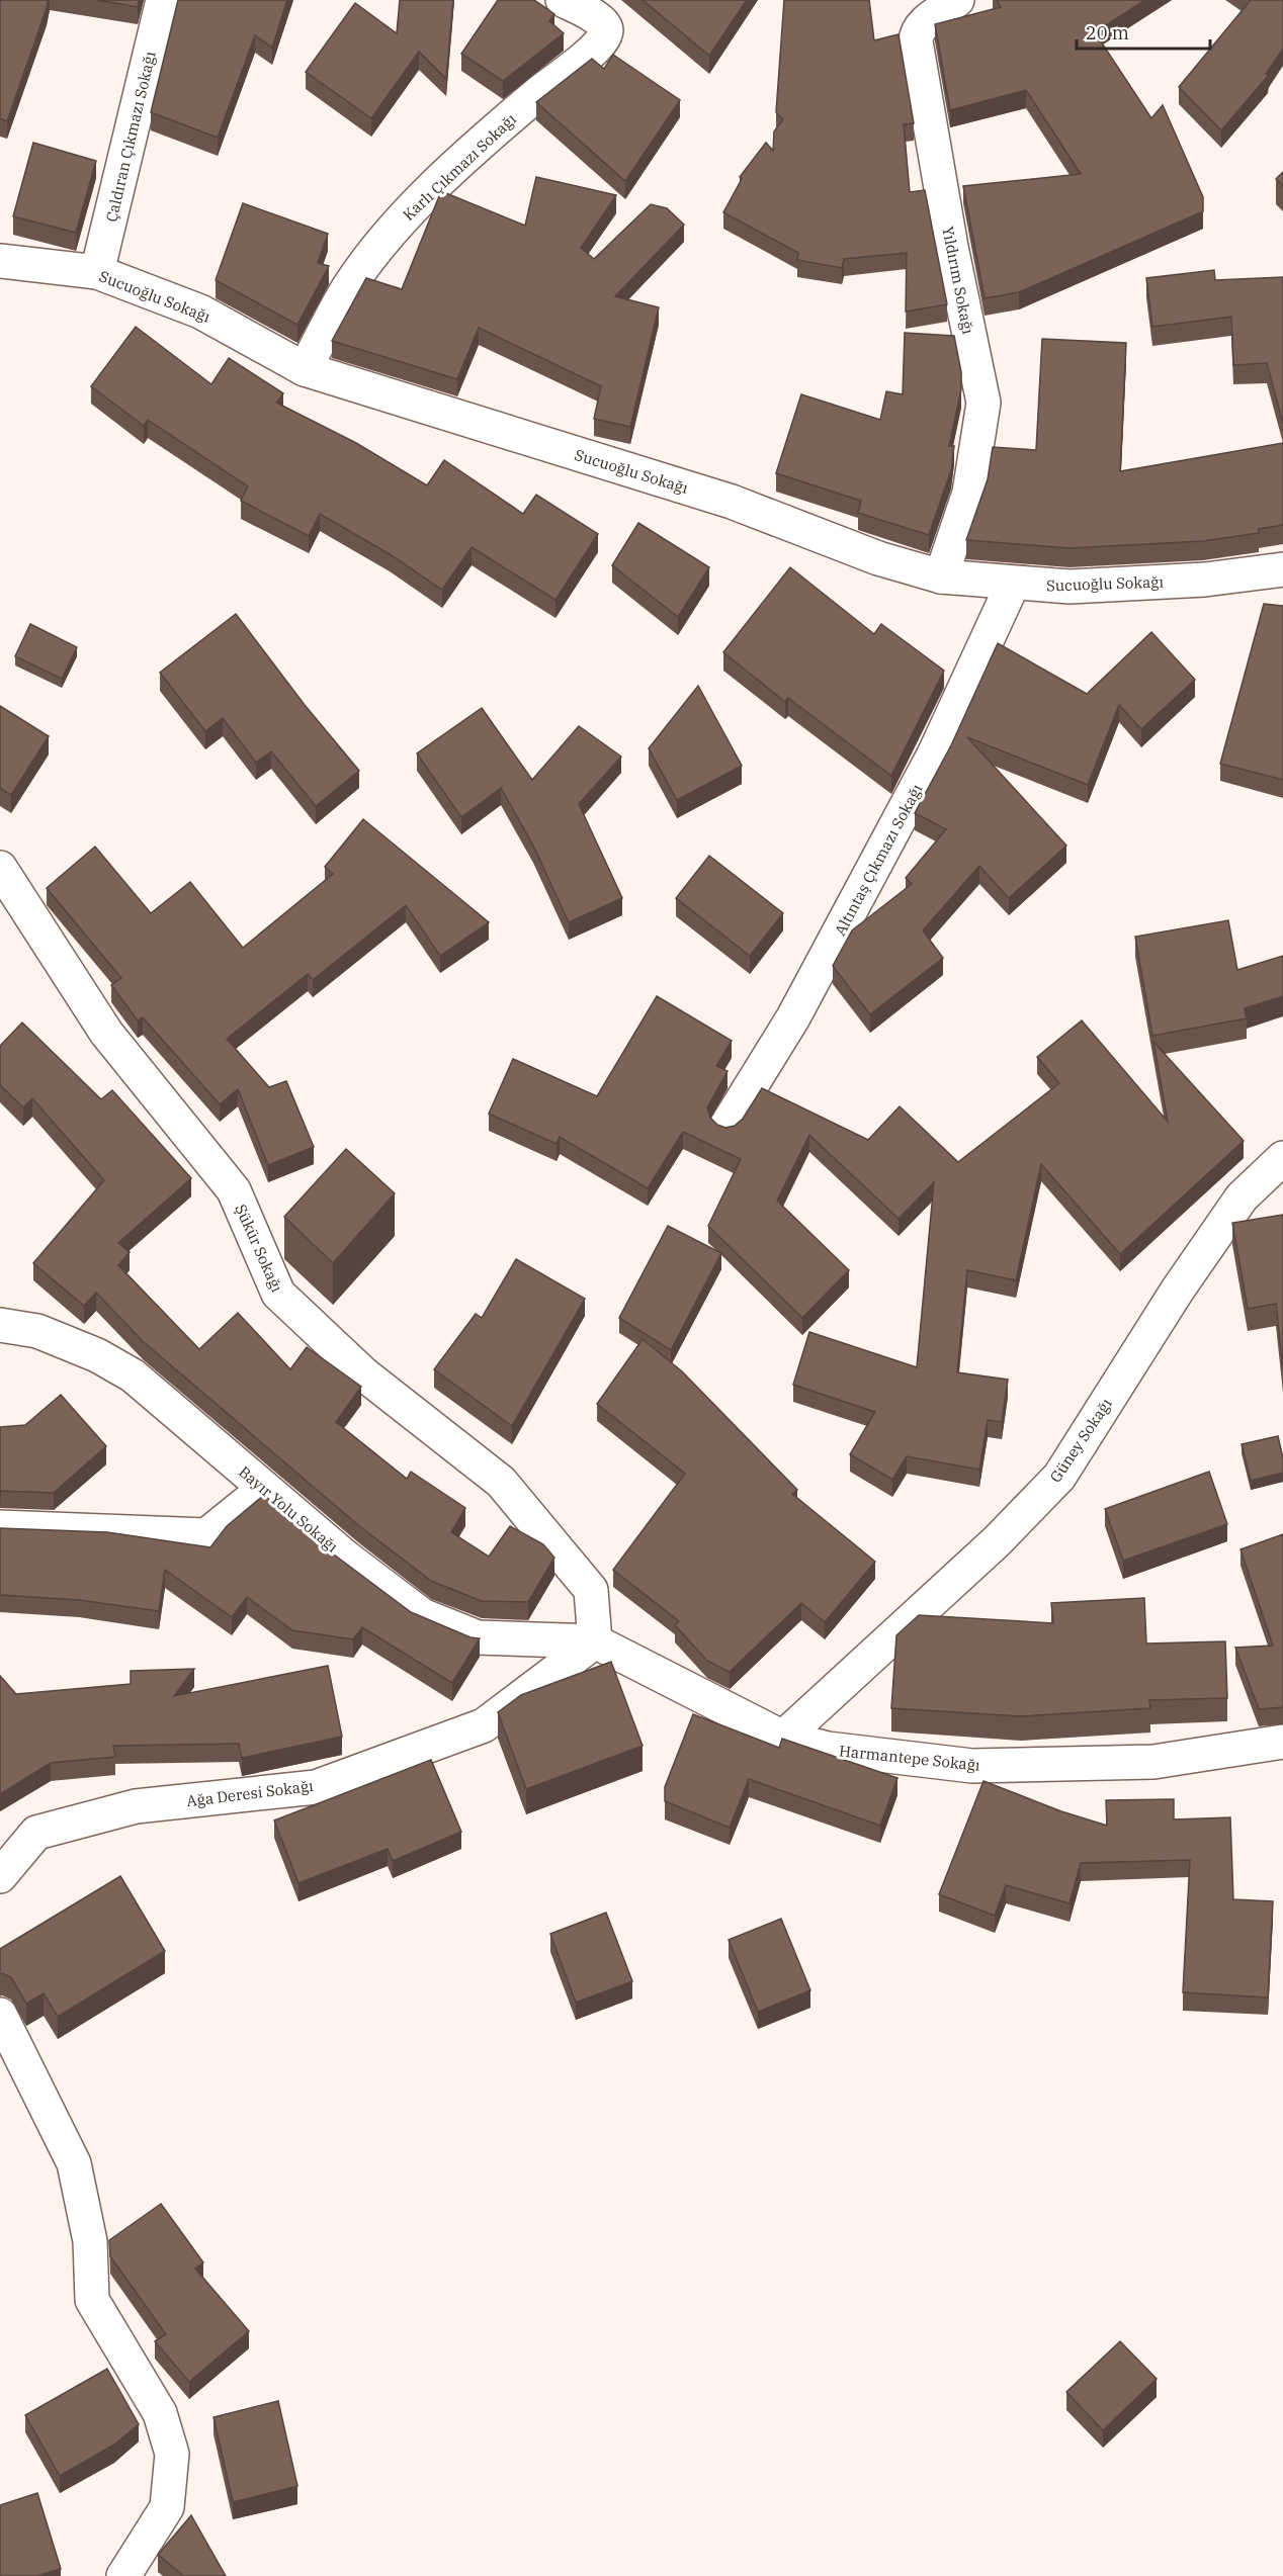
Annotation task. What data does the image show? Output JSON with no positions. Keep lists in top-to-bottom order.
{
  "streets": {
    "street": [
      "Çaldıran Çıkmazı Sokağı",
      "Karlı Çıkmazı Sokağı",
      "Yıldırım Sokağı",
      "Sucuoğlu Sokağı",
      "Altıntaş Çıkmazı Sokağı",
      "Şükür Sokağı",
      "Güney Sokağı",
      "Bayır Yolu Sokağı",
      "Harmantepe Sokağı",
      "Ağa Deresi Sokağı"
    ]
  },
  "crossings": [
    ["Çaldıran Çıkmazı Sokağı", "Sucuoğlu Sokağı"],
    ["Karlı Çıkmazı Sokağı", "Sucuoğlu Sokağı"],
    ["Yıldırım Sokağı", "Sucuoğlu Sokağı"],
    ["Sucuoğlu Sokağı", "Altıntaş Çıkmazı Sokağı"],
    ["Şükür Sokağı", "Bayır Yolu Sokağı"],
    ["Şükür Sokağı", "Harmantepe Sokağı"],
    ["Şükür Sokağı", "Ağa Deresi Sokağı"],
    ["Güney Sokağı", "Harmantepe Sokağı"],
    ["Bayır Yolu Sokağı", "Harmantepe Sokağı"],
    ["Bayır Yolu Sokağı", "Ağa Deresi Sokağı"],
    ["Harmantepe Sokağı", "Ağa Deresi Sokağı"]
  ],
  "scale_bar": "20 m"
}
